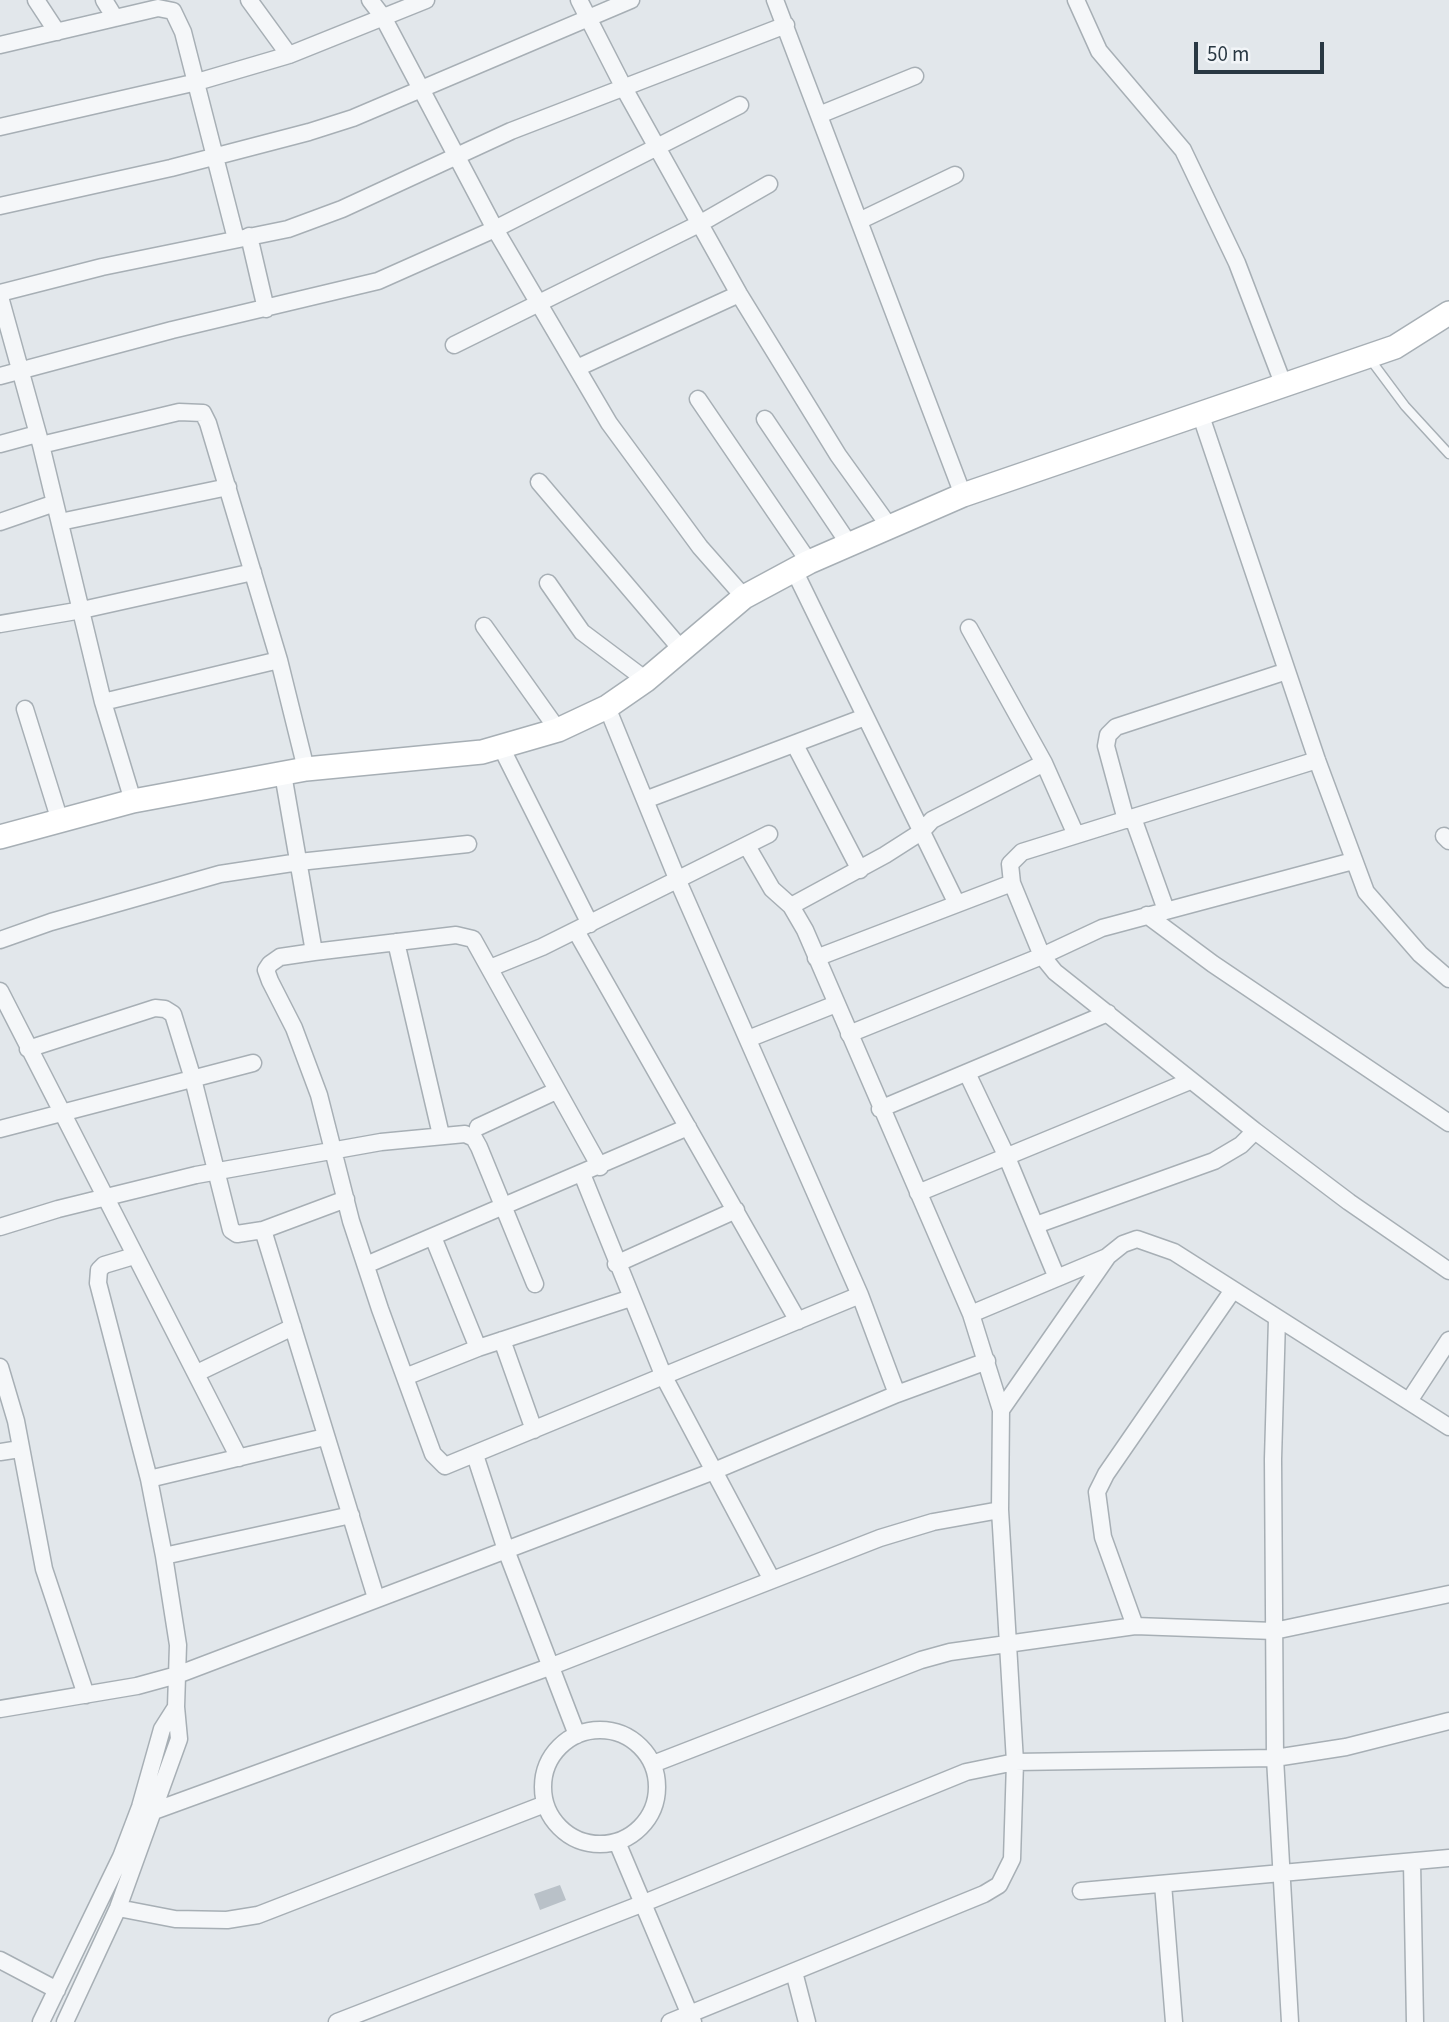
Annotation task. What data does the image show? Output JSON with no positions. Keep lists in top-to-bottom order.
{
  "scale_bar": "50 m"
}
